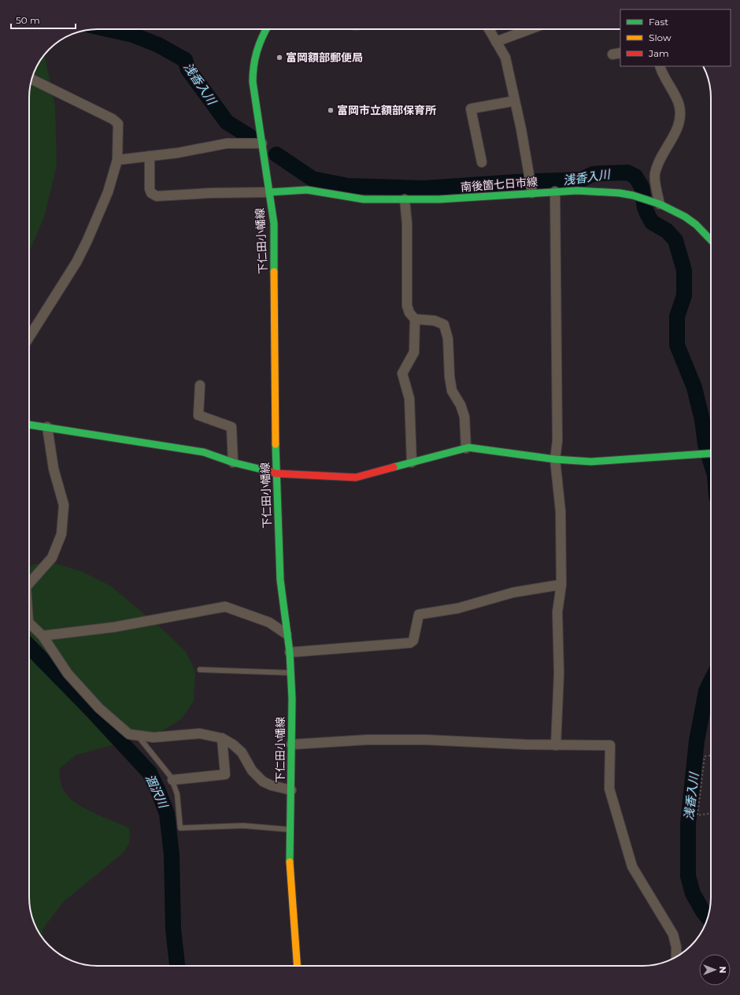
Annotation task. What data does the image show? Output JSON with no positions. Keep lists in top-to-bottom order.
{
  "streets": {
    "main road": ["南後箇七日市線", "下仁田小幡線"]
  },
  "crossings": [
    ["南後箇七日市線", "下仁田小幡線"]
  ],
  "water": ["浅香入川", "涸沢川"],
  "places": ["富岡額部郵便局", "富岡市立額部保育所"],
  "legend": ["Fast", "Slow", "Jam"],
  "scale_bar": "50 m",
  "north": "right"
}
